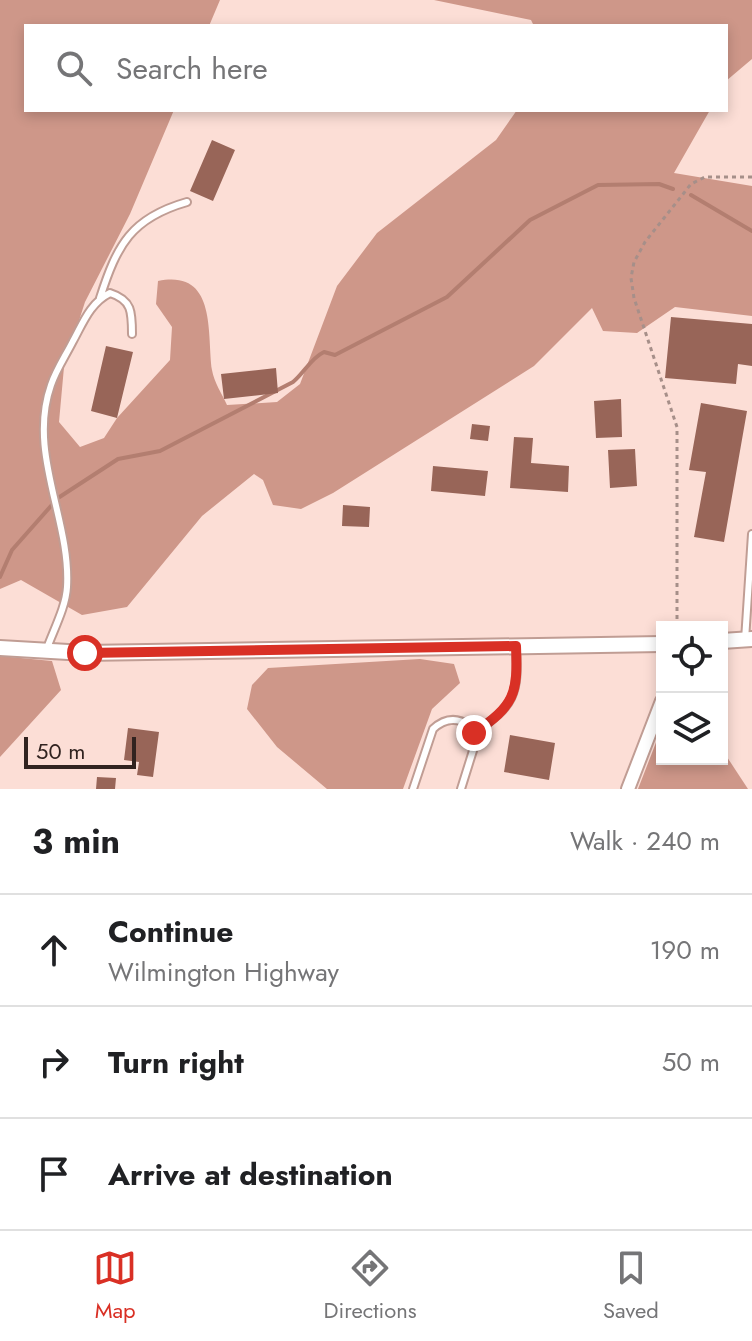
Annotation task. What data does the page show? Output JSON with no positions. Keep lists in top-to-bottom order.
{
  "scale_bar": "50 m",
  "page": {
    "search": "Search here",
    "scale": "50 m",
    "heading": ["3 min", "Walk · 240 m"],
    "list": [
      ["Continue", "Wilmington Highway", "190 m"],
      ["Turn right", "50 m"],
      "Arrive at destination"
    ],
    "nav": ["Map", "Directions", "Saved"]
  }
}
